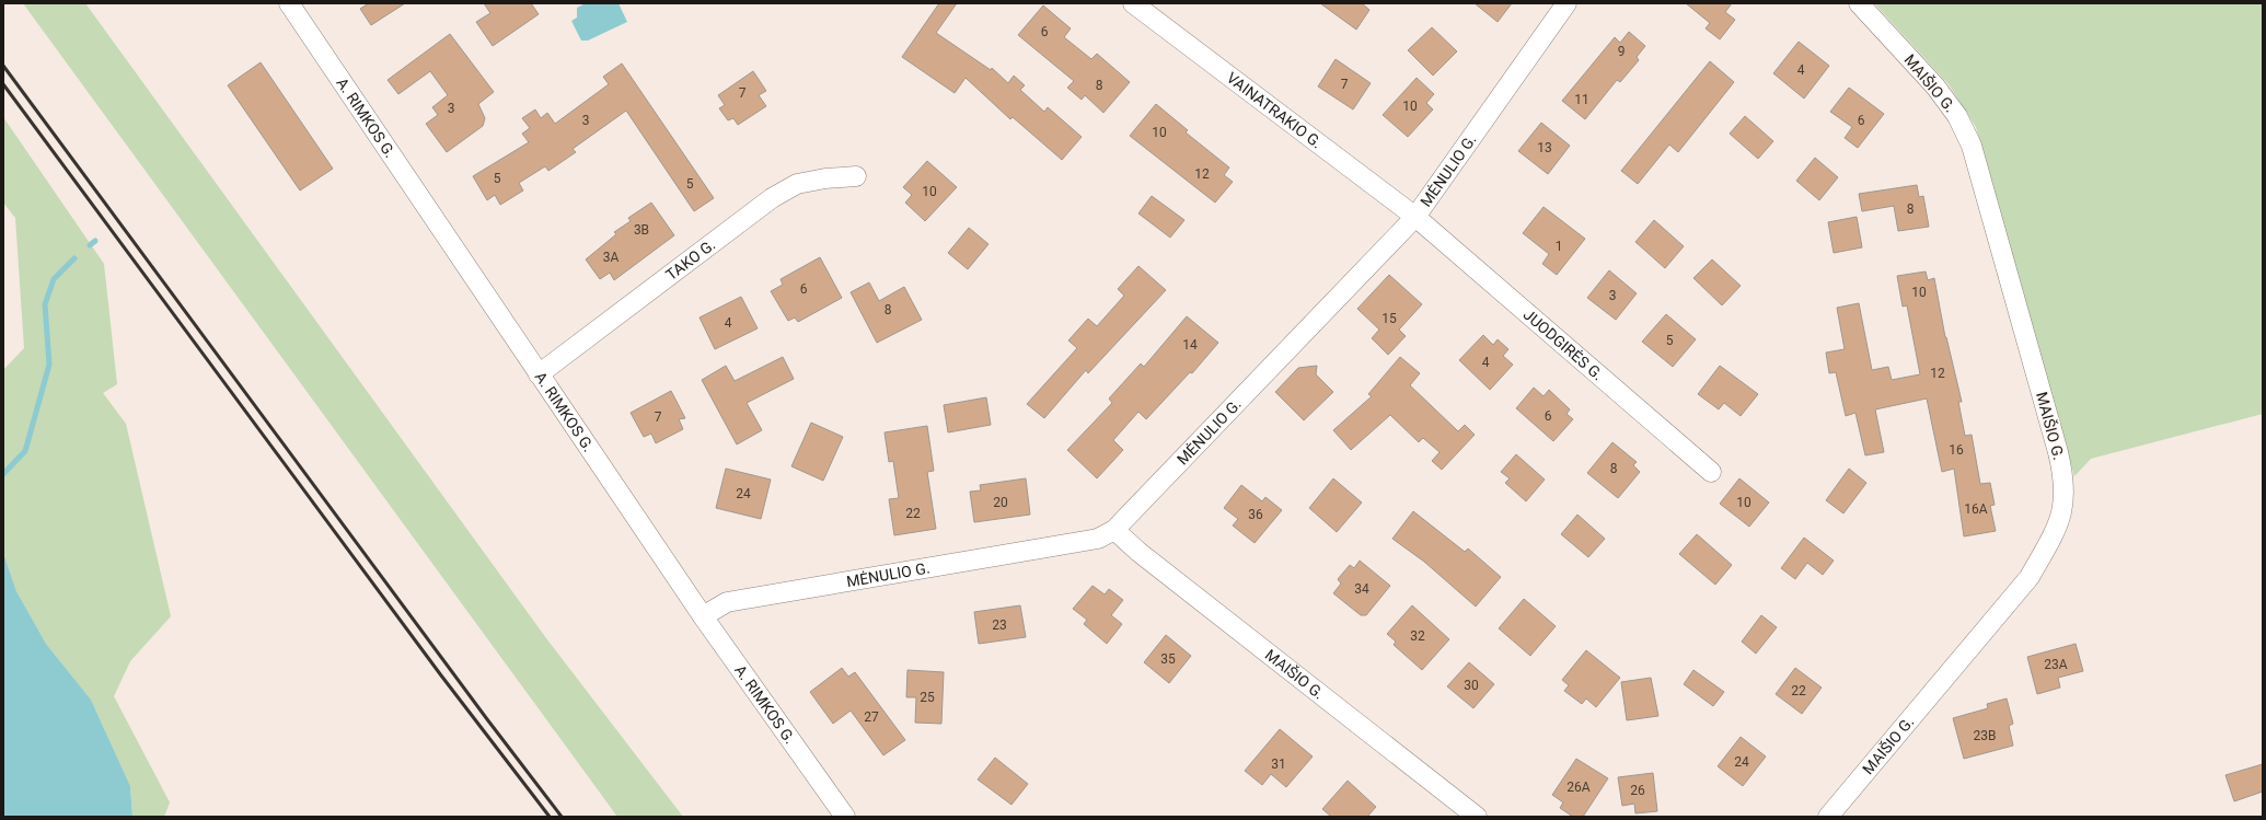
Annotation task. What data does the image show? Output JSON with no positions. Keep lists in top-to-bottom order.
{
  "streets": {
    "street": [
      "MAIŠIO G.",
      "VAINATRAKIO G.",
      "A. RIMKOS G.",
      "MĖNULIO G.",
      "TAKO G.",
      "JUODGIRĖS G."
    ]
  },
  "crossings": [
    ["MAIŠIO G.", "MĖNULIO G."],
    ["VAINATRAKIO G.", "MĖNULIO G."],
    ["VAINATRAKIO G.", "JUODGIRĖS G."],
    ["A. RIMKOS G.", "MĖNULIO G."],
    ["A. RIMKOS G.", "TAKO G."],
    ["MĖNULIO G.", "JUODGIRĖS G."]
  ],
  "house_numbers": [
    "6",
    "9",
    "4",
    "7",
    "8",
    "7",
    "11",
    "10",
    "3",
    "3",
    "6",
    "10",
    "13",
    "12",
    "5",
    "5",
    "10",
    "8",
    "3B",
    "1",
    "3A",
    "6",
    "10",
    "3",
    "8",
    "15",
    "4",
    "5",
    "14",
    "4",
    "12",
    "6",
    "7",
    "16",
    "8",
    "24",
    "20",
    "10",
    "16A",
    "22",
    "36",
    "34",
    "23",
    "32",
    "35",
    "23A",
    "30",
    "22",
    "25",
    "27",
    "23B",
    "24",
    "31",
    "26A",
    "26"
  ]
}
